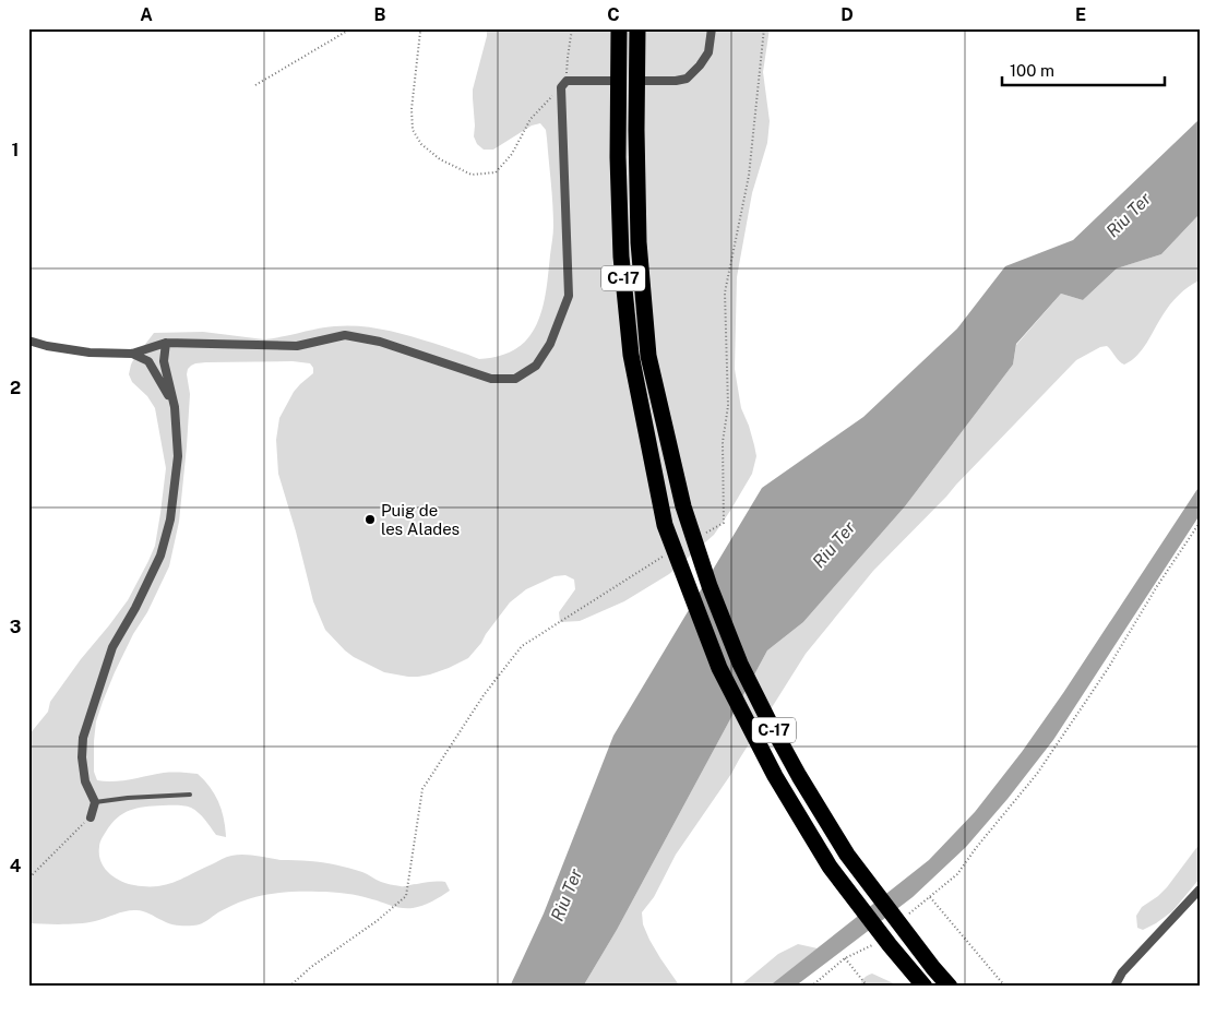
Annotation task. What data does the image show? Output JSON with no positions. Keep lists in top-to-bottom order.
{
  "streets": {
    "highway": ["C-17"]
  },
  "water": ["Riu Ter"],
  "places": ["Puig de les Alades"],
  "scale_bar": "100 m",
  "grid": {
    "columns": [
      "A",
      "B",
      "C",
      "D",
      "E"
    ],
    "rows": [
      "1",
      "2",
      "3",
      "4"
    ]
  }
}
